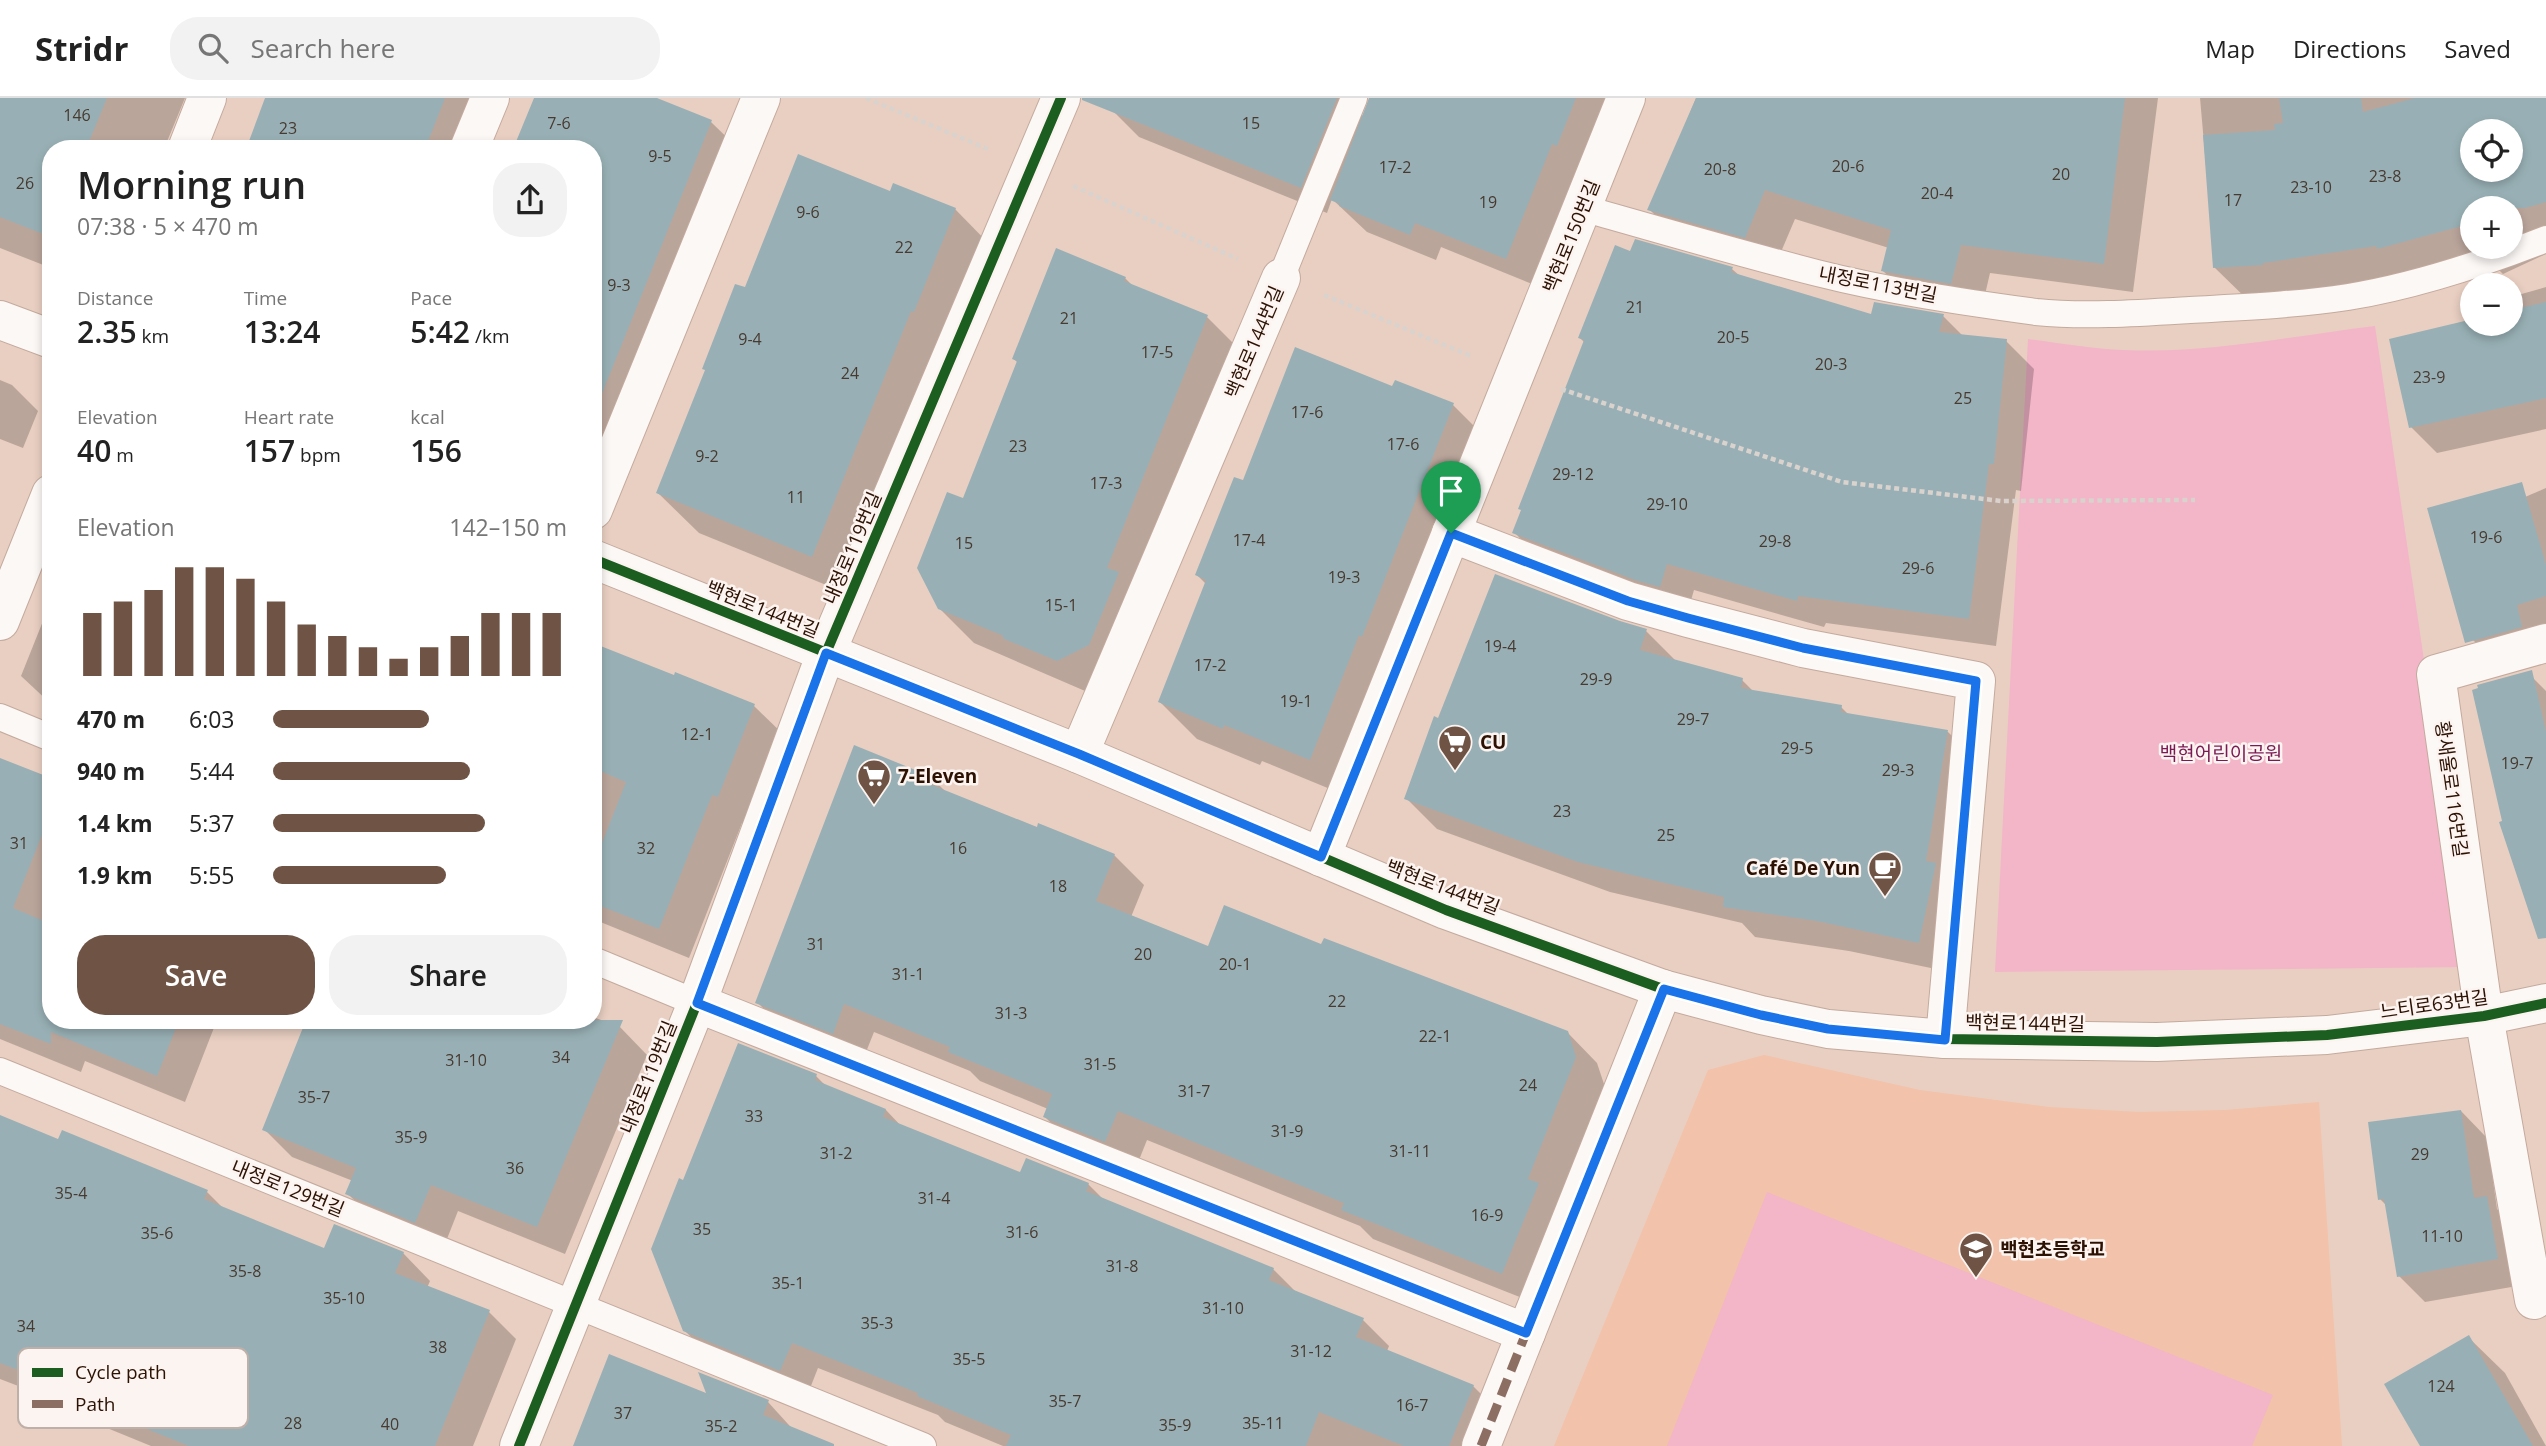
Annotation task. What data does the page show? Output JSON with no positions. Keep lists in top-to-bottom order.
{
  "streets": {
    "street": [
      "백현로150번길",
      "백현로144번길",
      "내정로119번길",
      "황새울로116번길",
      "느티로63번길"
    ],
    "lane": ["내정로113번길", "내정로129번길"]
  },
  "crossings": [
    ["백현로150번길", "내정로113번길"],
    ["백현로150번길", "백현로144번길"],
    ["백현로144번길", "내정로119번길"],
    ["백현로144번길", "느티로63번길"],
    ["내정로119번길", "내정로129번길"],
    ["황새울로116번길", "느티로63번길"]
  ],
  "parks": ["백현어린이공원"],
  "places": {
    "supermarket": ["CU", "7-Eleven"],
    "cafe": ["Café De Yun"],
    "school or university": ["백현초등학교"]
  },
  "house_numbers": [
    "146",
    "7-6",
    "15",
    "23",
    "9-5",
    "20-6",
    "17-2",
    "20-8",
    "20",
    "23-8",
    "26",
    "23-10",
    "20-4",
    "17",
    "19",
    "9-6",
    "22",
    "9-3",
    "21",
    "21",
    "20-5",
    "9-4",
    "17-5",
    "20-3",
    "24",
    "23-9",
    "25",
    "17-6",
    "17-6",
    "23",
    "9-2",
    "29-12",
    "17-3",
    "11",
    "29-10",
    "19-6",
    "17-4",
    "29-8",
    "15",
    "29-6",
    "19-3",
    "15-1",
    "19-4",
    "17-2",
    "29-9",
    "19-1",
    "29-7",
    "12-1",
    "29-5",
    "19-7",
    "29-3",
    "23",
    "25",
    "31",
    "32",
    "16",
    "18",
    "31",
    "20",
    "20-1",
    "31-1",
    "22",
    "31-3",
    "22-1",
    "34",
    "31-10",
    "31-5",
    "24",
    "31-7",
    "35-7",
    "33",
    "31-9",
    "35-9",
    "31-11",
    "31-2",
    "29",
    "36",
    "35-4",
    "31-4",
    "16-9",
    "35",
    "31-6",
    "35-6",
    "11-10",
    "31-8",
    "35-8",
    "35-1",
    "35-10",
    "31-10",
    "35-3",
    "34",
    "38",
    "31-12",
    "35-5",
    "124",
    "35-7",
    "16-7",
    "37",
    "28",
    "35-11",
    "40",
    "35-9",
    "35-2"
  ],
  "legend": ["Cycle path", "Path"],
  "page": {
    "header": "Stridr",
    "search": "Search here",
    "nav": ["Map", "Directions", "Saved"],
    "map_buttons": ["+", "−"],
    "heading": ["Morning run", "07:38 · 5 × 470 m"],
    "stats": [
      ["Distance", "2.35 km"],
      ["Time", "13:24"],
      ["Pace", "5:42 /km"],
      ["Elevation", "40 m"],
      ["Heart rate", "157 bpm"],
      ["kcal", "156"]
    ],
    "chart": ["Elevation", "142–150 m"],
    "list": [
      {
        "name": "470 m",
        "note": "6:03"
      },
      {
        "name": "940 m",
        "note": "5:44"
      },
      {
        "name": "1.4 km",
        "note": "5:37"
      },
      {
        "name": "1.9 km",
        "note": "5:55"
      }
    ],
    "buttons": ["Save", "Share"]
  }
}
